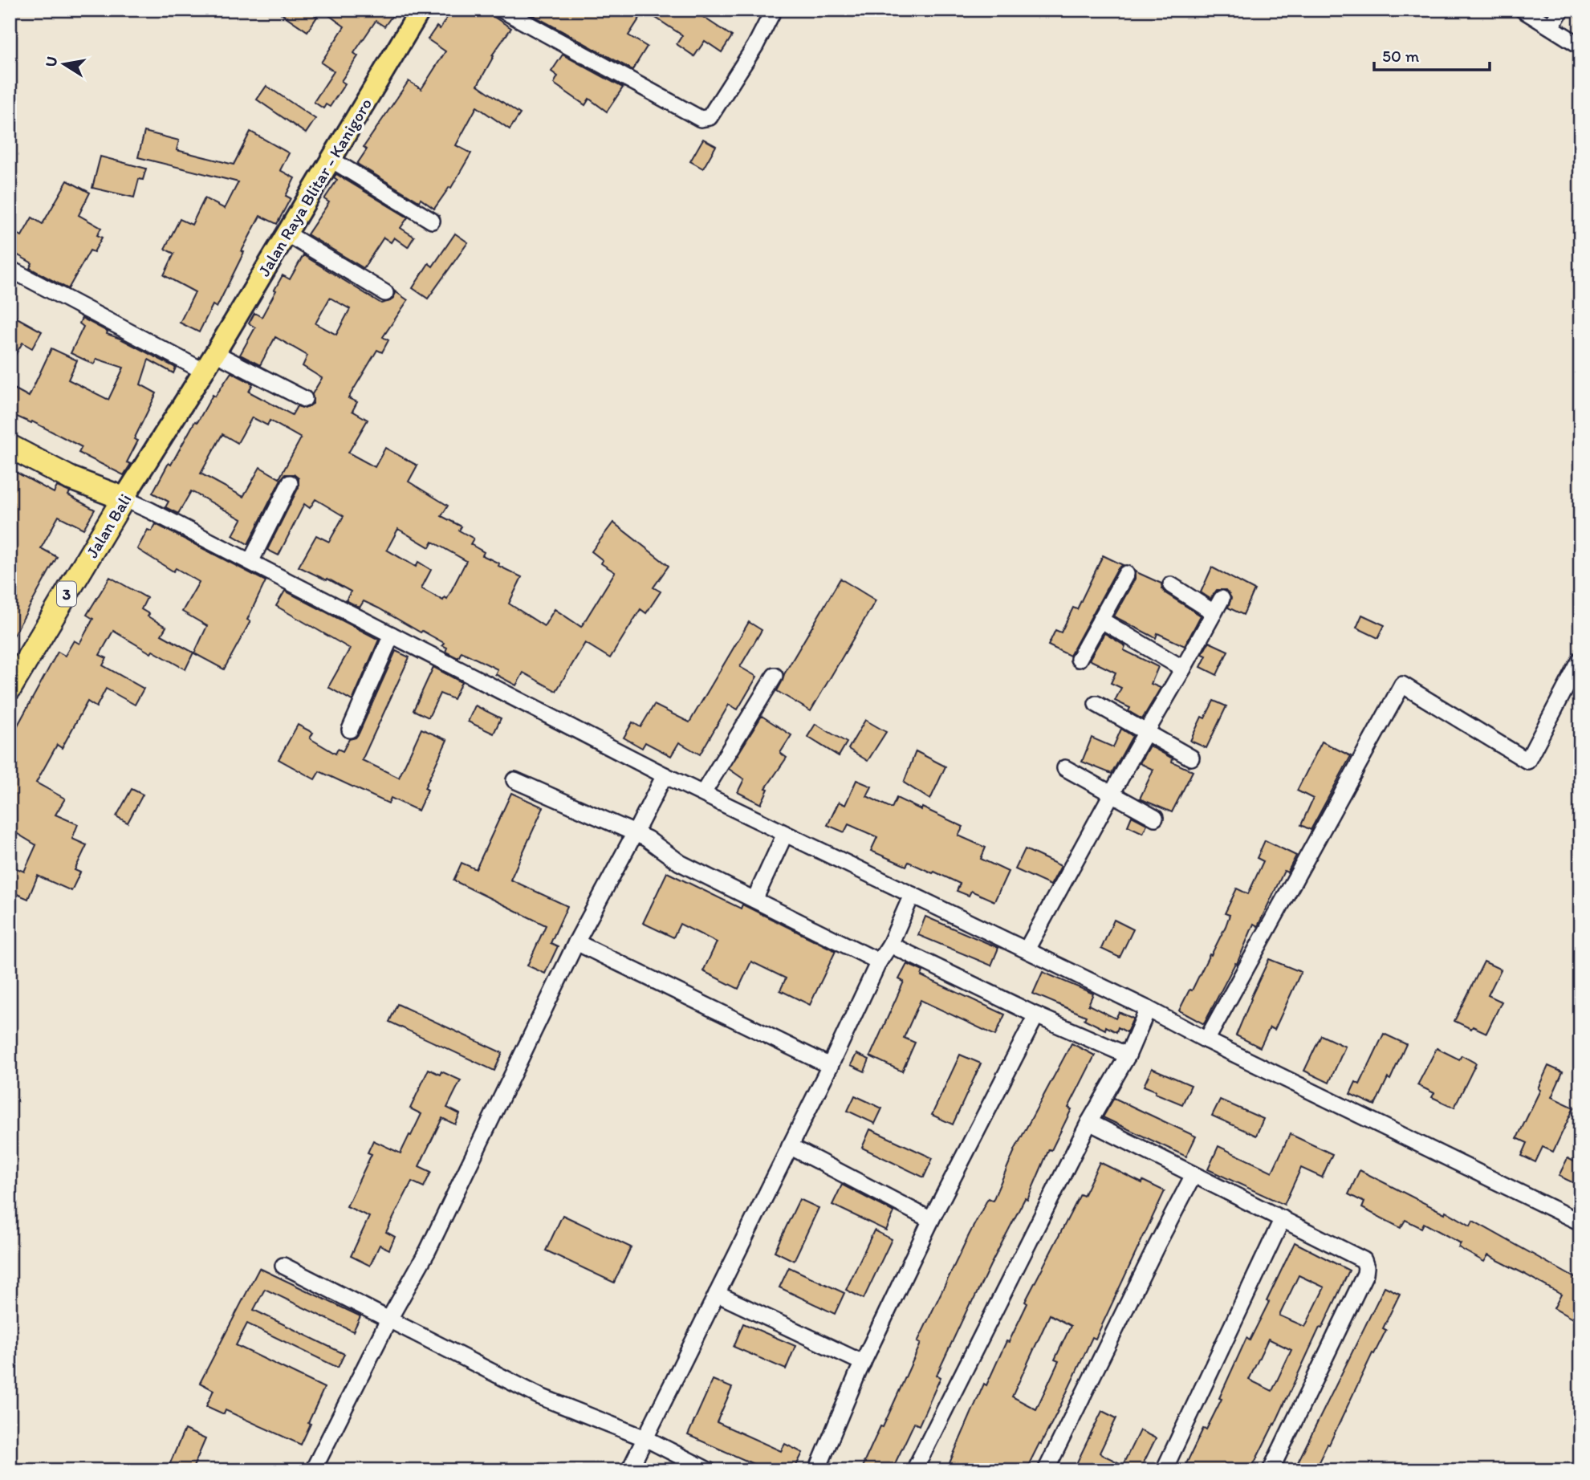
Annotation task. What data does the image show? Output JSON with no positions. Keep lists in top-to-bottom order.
{
  "streets": {
    "highway": ["Jalan Bali", "3"],
    "main road": ["Jalan Raya Blitar - Kanigoro"]
  },
  "crossings": [
    ["Jalan Raya Blitar - Kanigoro", "Jalan Bali"]
  ],
  "scale_bar": "50 m",
  "north": "left"
}
